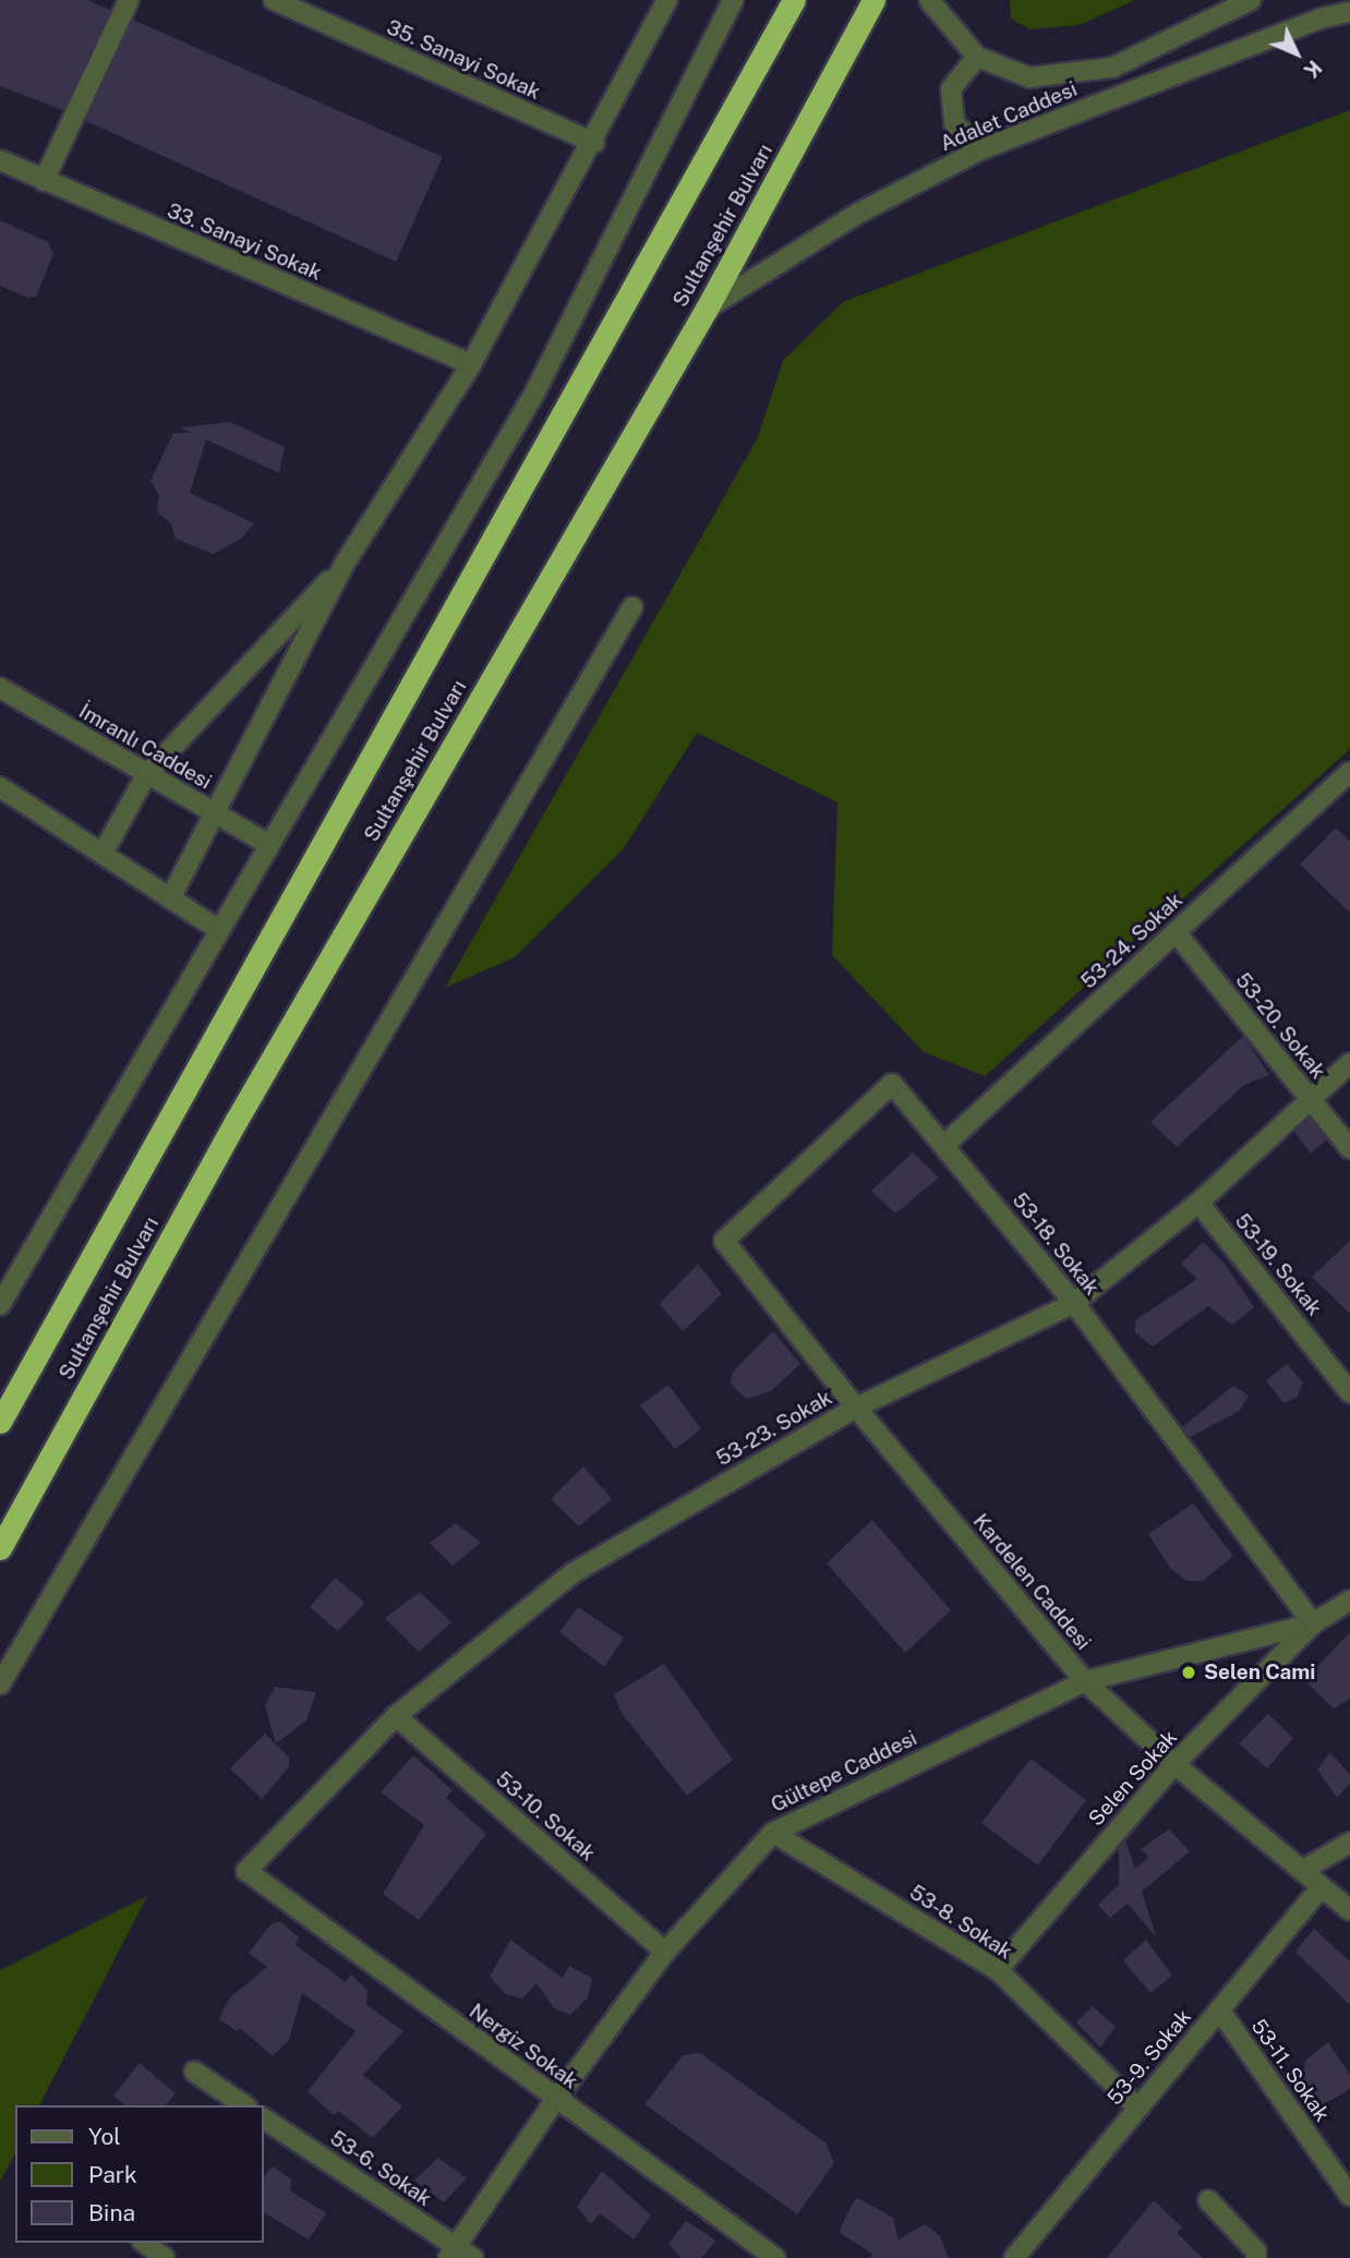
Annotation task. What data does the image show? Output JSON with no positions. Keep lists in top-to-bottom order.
{
  "streets": {
    "highway": ["Sultanşehir Bulvarı"],
    "street": [
      "35. Sanayi Sokak",
      "Adalet Caddesi",
      "33. Sanayi Sokak",
      "İmranlı Caddesi",
      "53-24. Sokak",
      "53-20. Sokak",
      "53-18. Sokak",
      "53-19. Sokak",
      "53-23. Sokak",
      "Kardelen Caddesi",
      "Gültepe Caddesi",
      "Selen Sokak",
      "53-10. Sokak",
      "53-8. Sokak",
      "Nergiz Sokak",
      "53-9. Sokak",
      "53-11. Sokak",
      "53-6. Sokak"
    ]
  },
  "crossings": [
    ["Adalet Caddesi", "Sultanşehir Bulvarı"],
    ["53-24. Sokak", "53-20. Sokak"],
    ["53-24. Sokak", "53-18. Sokak"],
    ["53-20. Sokak", "53-23. Sokak"],
    ["53-18. Sokak", "53-23. Sokak"],
    ["53-18. Sokak", "Kardelen Caddesi"],
    ["53-18. Sokak", "Gültepe Caddesi"],
    ["53-18. Sokak", "Selen Sokak"],
    ["53-19. Sokak", "53-23. Sokak"],
    ["53-23. Sokak", "Kardelen Caddesi"],
    ["53-23. Sokak", "53-10. Sokak"],
    ["53-23. Sokak", "Nergiz Sokak"],
    ["Kardelen Caddesi", "Gültepe Caddesi"],
    ["Kardelen Caddesi", "Selen Sokak"],
    ["Kardelen Caddesi", "53-9. Sokak"],
    ["Gültepe Caddesi", "Selen Sokak"],
    ["Gültepe Caddesi", "53-10. Sokak"],
    ["Gültepe Caddesi", "53-8. Sokak"],
    ["Gültepe Caddesi", "Nergiz Sokak"],
    ["Gültepe Caddesi", "53-6. Sokak"],
    ["Selen Sokak", "53-8. Sokak"],
    ["53-8. Sokak", "53-9. Sokak"],
    ["53-9. Sokak", "53-11. Sokak"]
  ],
  "places": ["Selen Cami"],
  "legend": ["Yol", "Park", "Bina"],
  "north": "bottom right"
}
